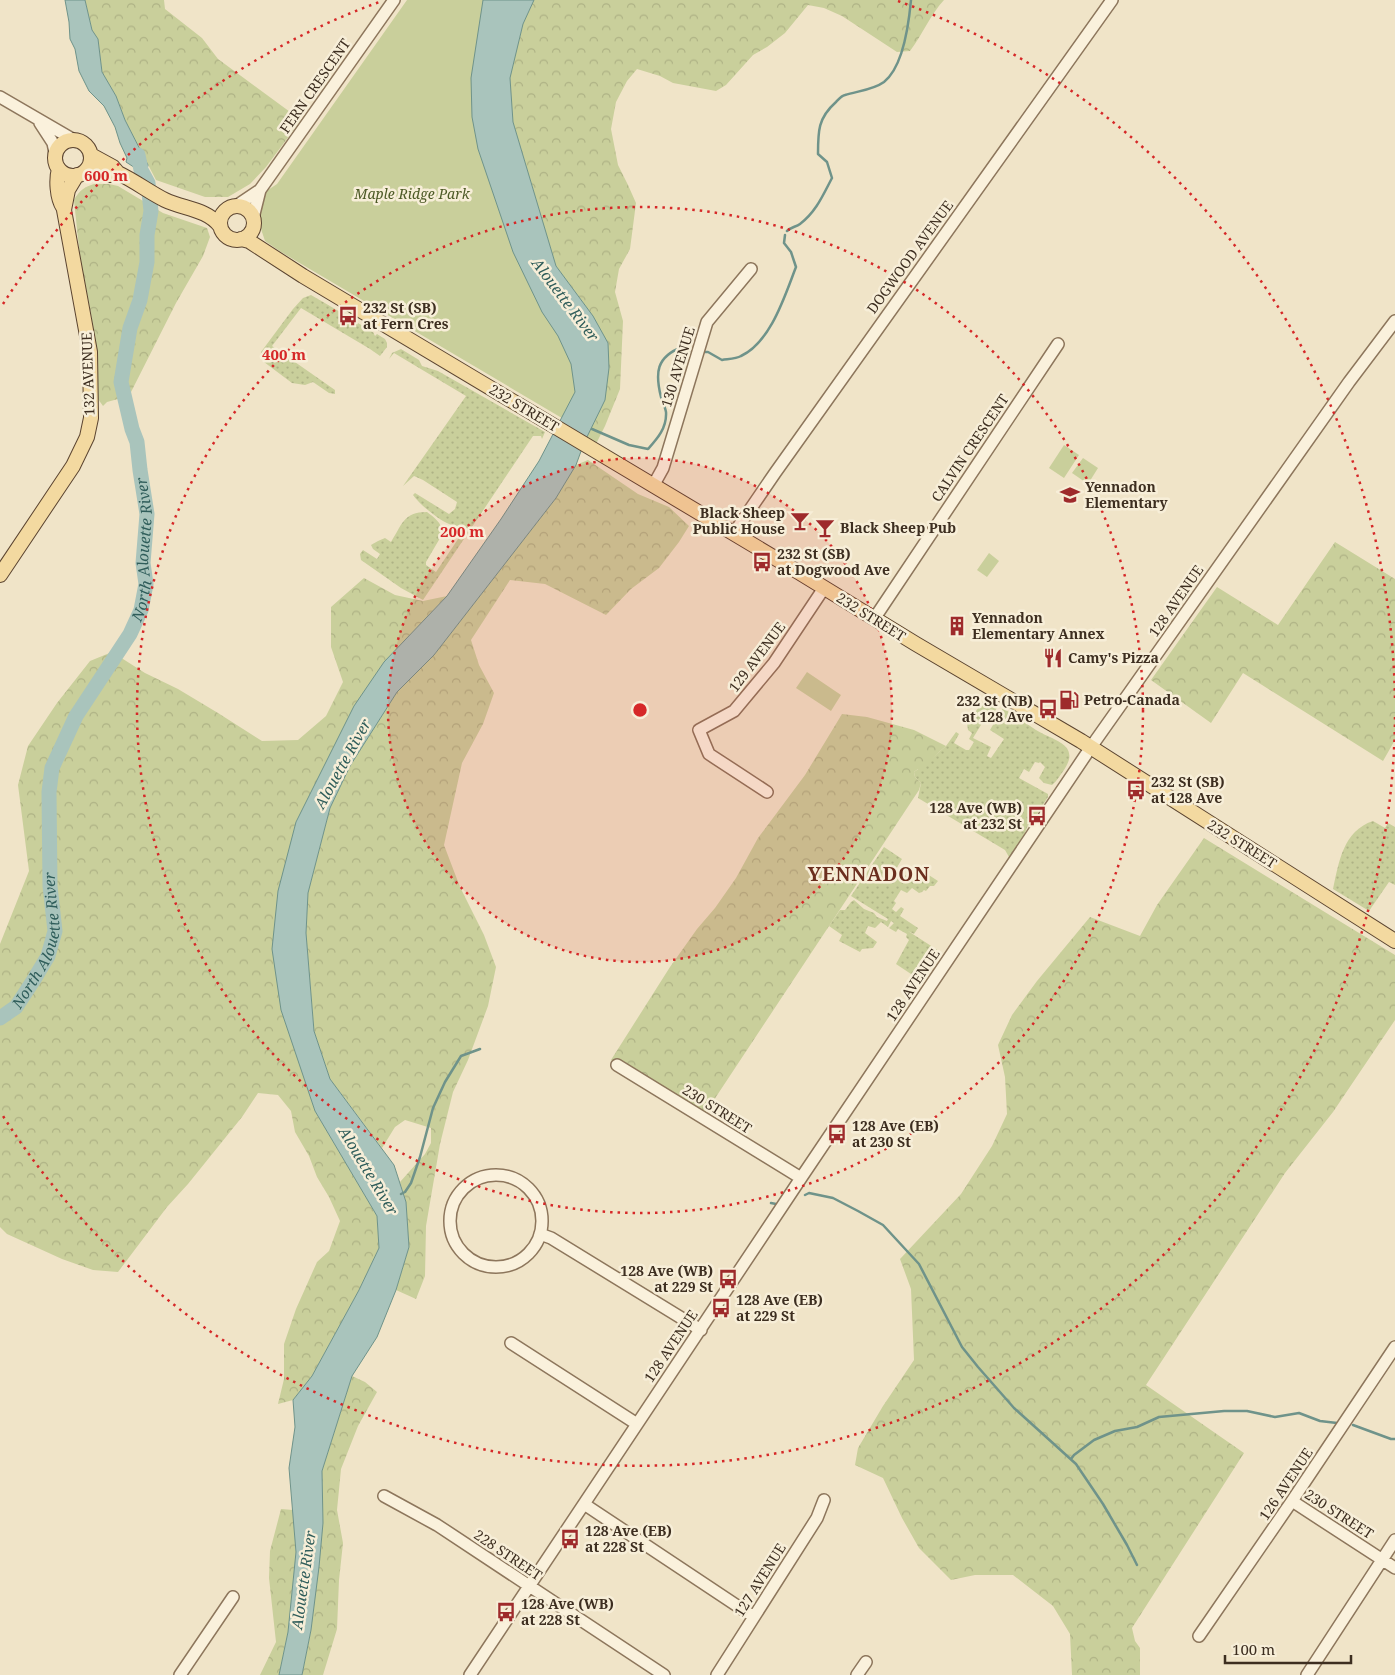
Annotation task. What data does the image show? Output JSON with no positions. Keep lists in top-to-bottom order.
{
  "streets": {
    "main road": ["132 AVENUE", "232 STREET"],
    "street": [
      "FERN CRESCENT",
      "DOGWOOD AVENUE",
      "130 AVENUE",
      "CALVIN CRESCENT",
      "128 AVENUE",
      "129 AVENUE",
      "230 STREET",
      "126 AVENUE",
      "228 STREET",
      "127 AVENUE"
    ]
  },
  "crossings": [
    ["FERN CRESCENT", "232 STREET"],
    ["DOGWOOD AVENUE", "232 STREET"],
    ["130 AVENUE", "232 STREET"],
    ["232 STREET", "CALVIN CRESCENT"],
    ["232 STREET", "128 AVENUE"],
    ["232 STREET", "129 AVENUE"],
    ["128 AVENUE", "230 STREET"],
    ["128 AVENUE", "228 STREET"],
    ["230 STREET", "126 AVENUE"]
  ],
  "districts": ["YENNADON"],
  "water": ["Alouette River", "North Alouette River"],
  "parks": ["Maple Ridge Park"],
  "places": {
    "bus stop": [
      "232 St (SB) at Fern Cres",
      "232 St (SB) at Dogwood Ave",
      "232 St (NB) at 128 Ave",
      "232 St (SB) at 128 Ave",
      "128 Ave (WB) at 232 St",
      "128 Ave (EB) at 230 St",
      "128 Ave (WB) at 229 St",
      "128 Ave (EB) at 229 St",
      "128 Ave (EB) at 228 St",
      "128 Ave (WB) at 228 St"
    ],
    "school or university": ["Yennadon Elementary"],
    "bar": ["Black Sheep Public House", "Black Sheep Pub"],
    "building": ["Yennadon Elementary Annex"],
    "restaurant": ["Camy's Pizza"],
    "fuel station": ["Petro-Canada"]
  },
  "scale_bar": "100 m",
  "rings": ["600 m", "400 m", "200 m"]
}
